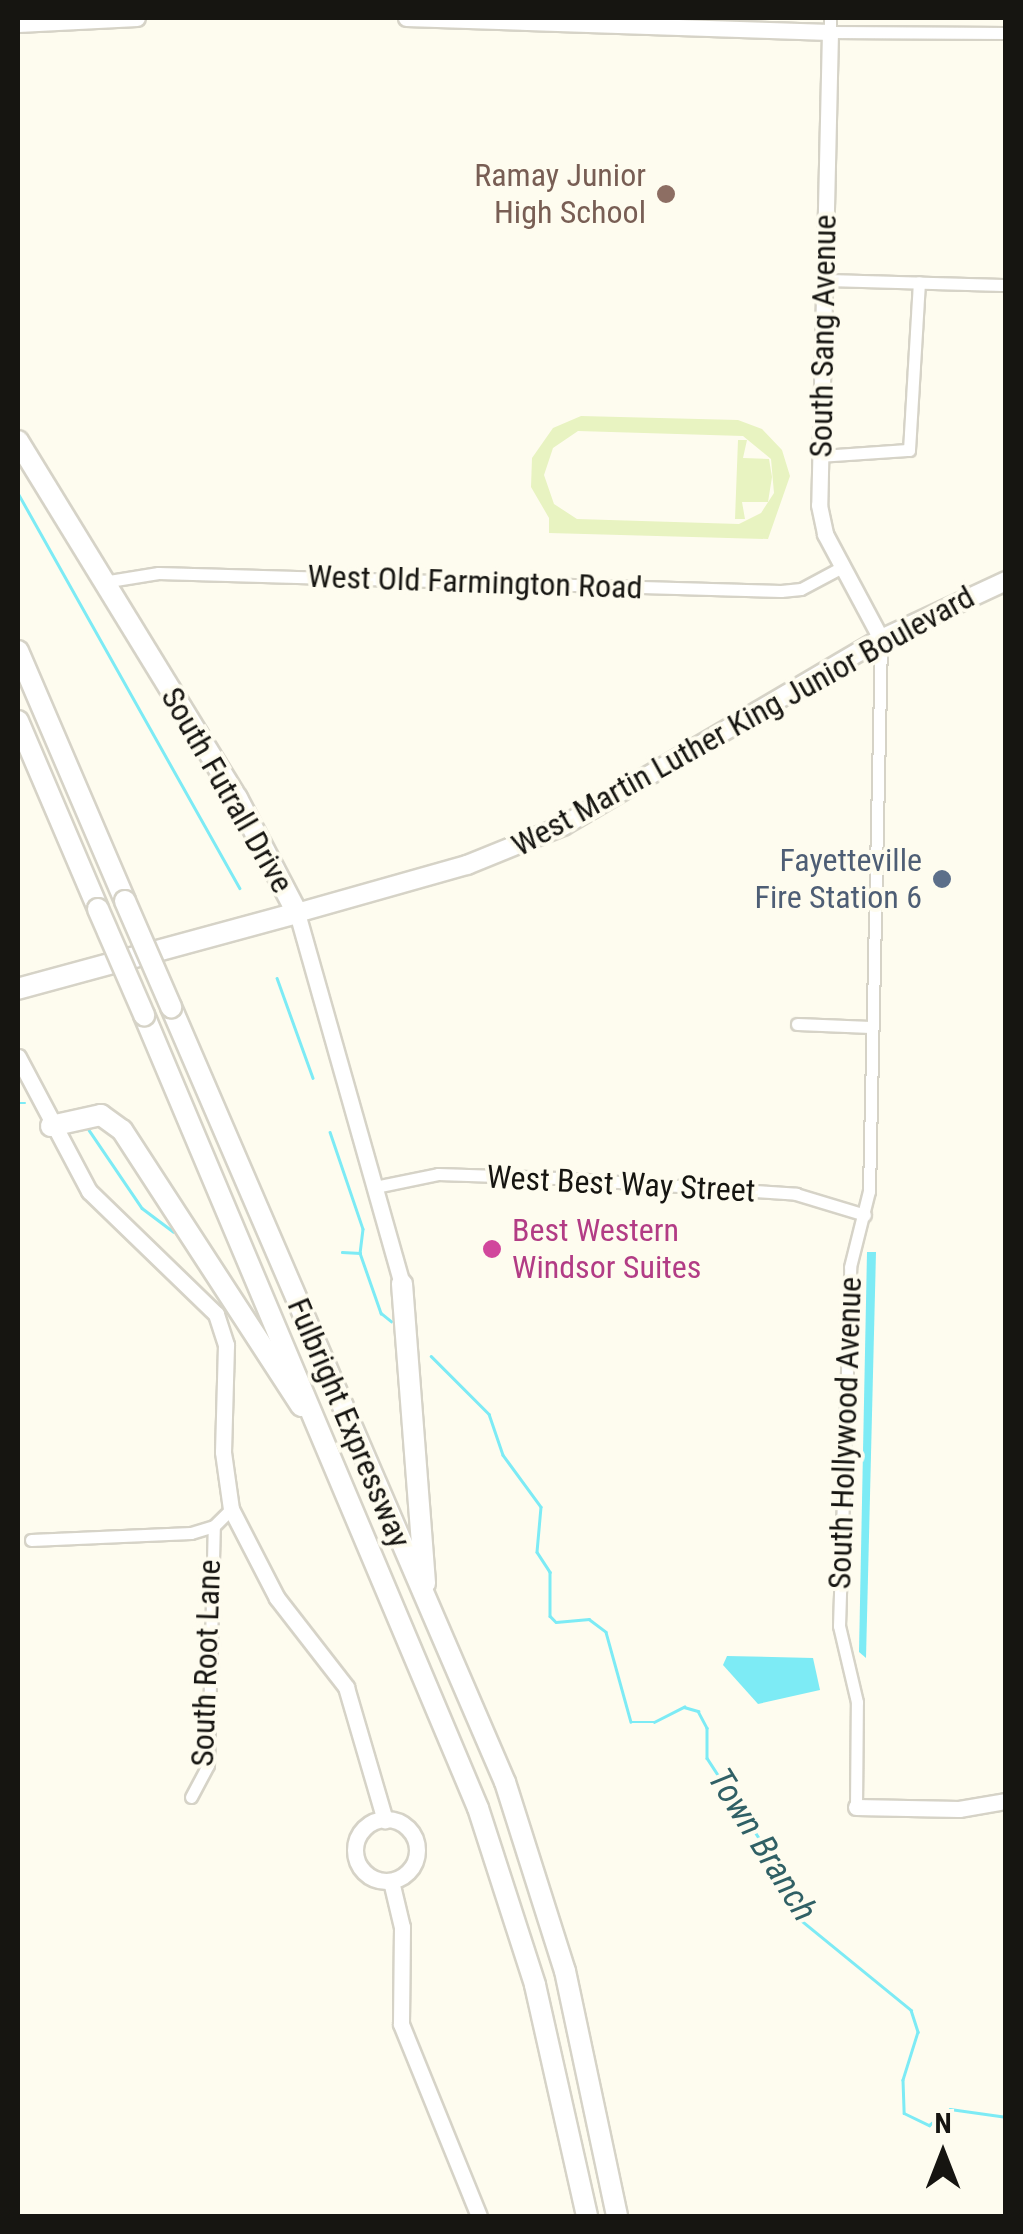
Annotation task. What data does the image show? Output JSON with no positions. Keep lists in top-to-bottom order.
{
  "streets": {
    "highway": ["West Martin Luther King Junior Boulevard", "South Futrall Drive", "Fulbright Expressway"],
    "street": [
      "South Sang Avenue",
      "West Old Farmington Road",
      "West Best Way Street",
      "South Hollywood Avenue",
      "South Root Lane"
    ]
  },
  "crossings": [
    ["South Sang Avenue", "West Old Farmington Road"],
    ["South Sang Avenue", "West Martin Luther King Junior Boulevard"],
    ["South Sang Avenue", "South Hollywood Avenue"],
    ["West Old Farmington Road", "South Futrall Drive"],
    ["West Martin Luther King Junior Boulevard", "South Futrall Drive"],
    ["West Martin Luther King Junior Boulevard", "South Hollywood Avenue"],
    ["South Futrall Drive", "West Best Way Street"],
    ["West Best Way Street", "South Hollywood Avenue"]
  ],
  "water": ["Town Branch"],
  "places": ["Ramay Junior High School", "Fayetteville Fire Station 6", "Best Western Windsor Suites"],
  "north": "top"
}
